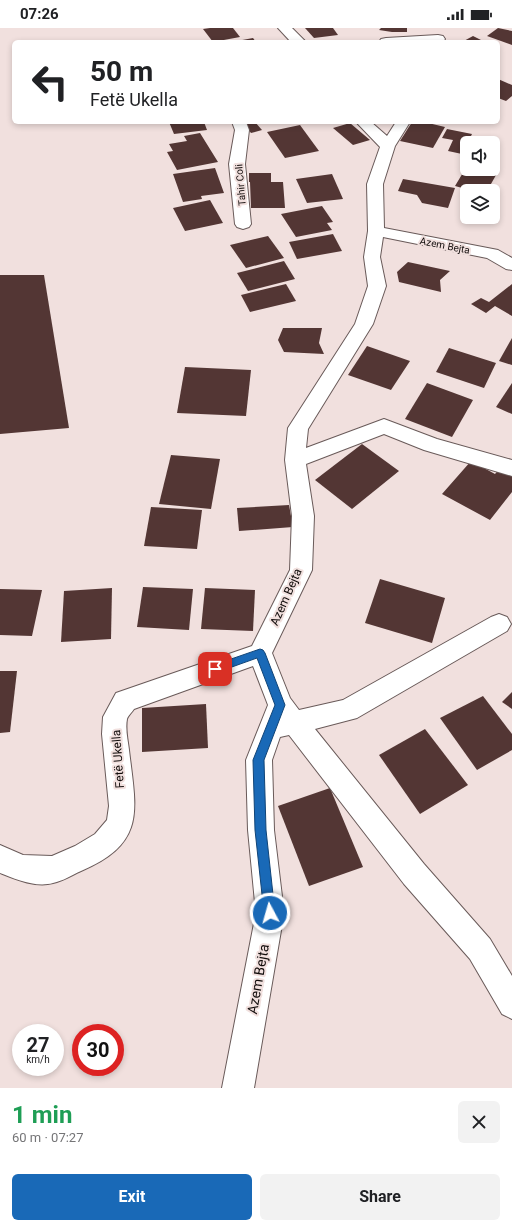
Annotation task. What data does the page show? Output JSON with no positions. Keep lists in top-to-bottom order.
{
  "streets": {
    "street": ["Tahir Coli", "Azem Bejta", "Fetë Ukella"]
  },
  "crossings": [
    ["Azem Bejta", "Fetë Ukella"]
  ],
  "page": {
    "status": "07:26",
    "turn": ["50 m", "Fetë Ukella"],
    "speed": "27 km/h",
    "limit": "30",
    "heading": ["1 min", "60 m · 07:27"],
    "buttons": ["Exit", "Share"]
  }
}
